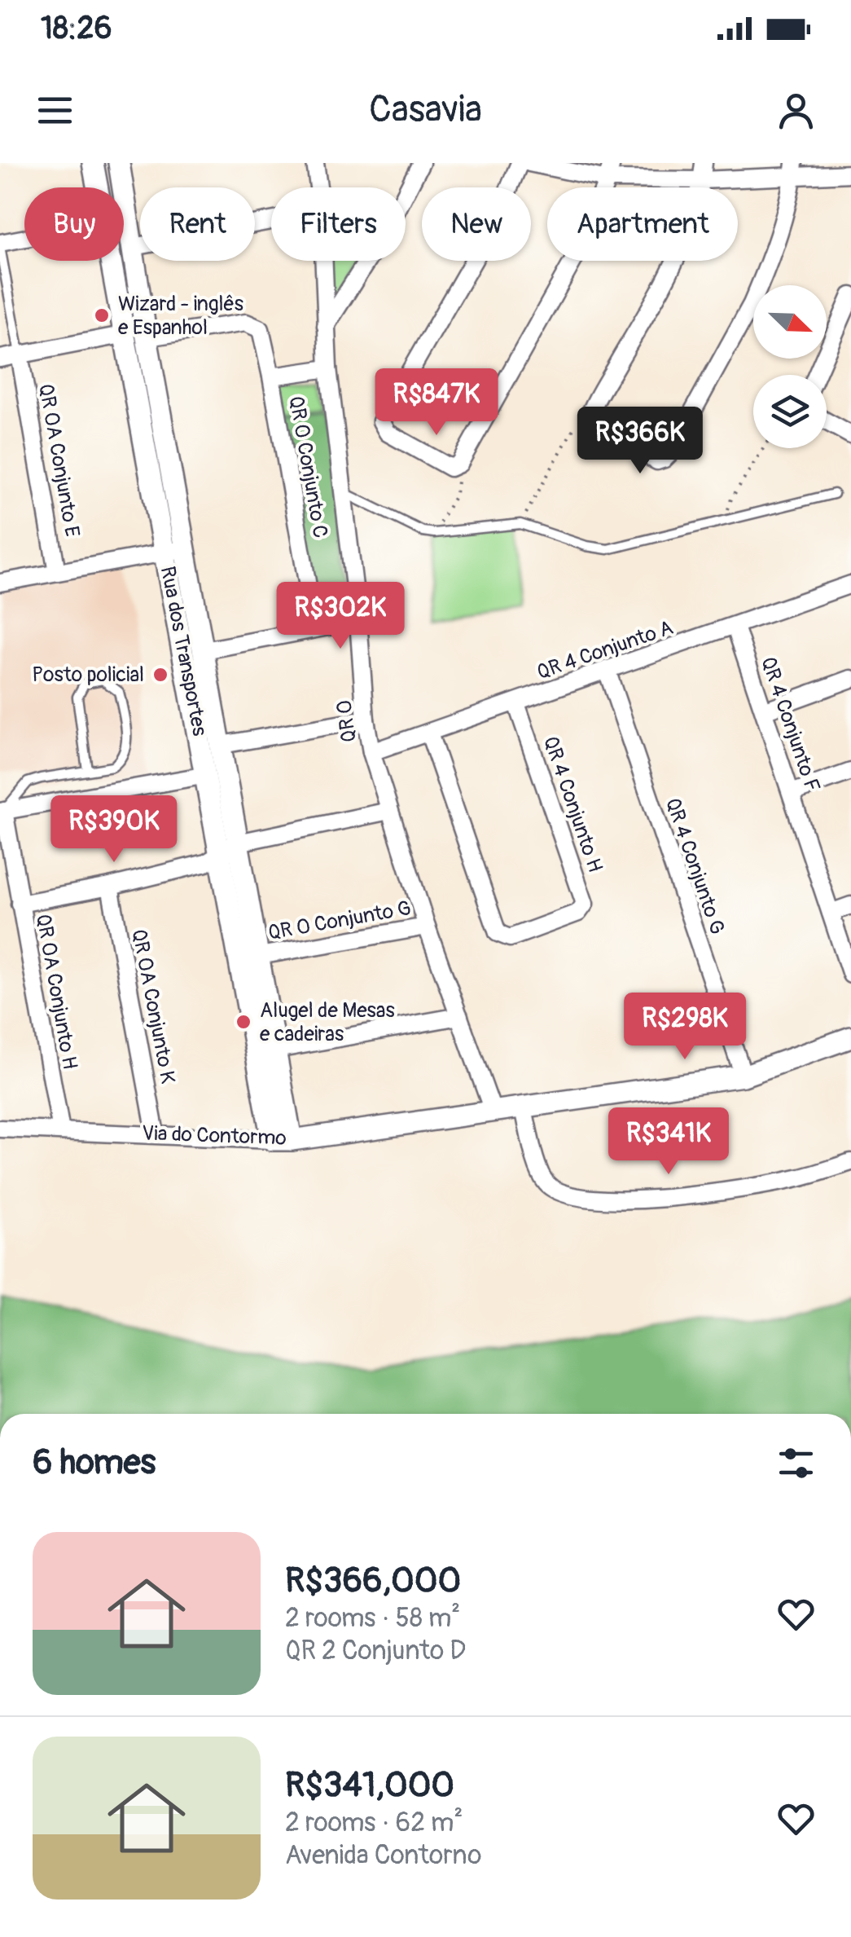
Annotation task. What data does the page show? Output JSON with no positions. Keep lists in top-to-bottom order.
{
  "streets": {
    "street": [
      "QR 0A Conjunto E",
      "QR 0 Conjunto C",
      "QR 4 Conjunto A",
      "Rua dos Transportes",
      "QR 0",
      "QR 4 Conjunto F",
      "QR 4 Conjunto H",
      "QR 4 Conjunto G",
      "QR 0 Conjunto G",
      "QR 0A Conjunto H",
      "QR 0A Conjunto K",
      "Via do Contormo"
    ]
  },
  "crossings": [
    ["QR 0 Conjunto C", "Rua dos Transportes"],
    ["QR 4 Conjunto A", "QR 0"],
    ["QR 4 Conjunto A", "QR 4 Conjunto F"],
    ["QR 4 Conjunto A", "QR 4 Conjunto H"],
    ["QR 4 Conjunto A", "QR 4 Conjunto G"],
    ["Rua dos Transportes", "QR 0 Conjunto G"],
    ["Rua dos Transportes", "Via do Contormo"],
    ["QR 0", "QR 0 Conjunto G"],
    ["QR 0", "Via do Contormo"],
    ["QR 4 Conjunto G", "Via do Contormo"],
    ["QR 0A Conjunto H", "Via do Contormo"],
    ["QR 0A Conjunto K", "Via do Contormo"]
  ],
  "places": ["Wizard - inglês e Espanhol", "Posto policial", "Alugel de Mesas e cadeiras"],
  "north": "bottom right",
  "page": {
    "status": "18:26",
    "header": "Casavia",
    "chip": [
      "Buy",
      "Rent",
      "Filters",
      "New",
      "Apartment"
    ],
    "price": [
      "R$847K",
      "R$366K",
      "R$302K",
      "R$390K",
      "R$298K",
      "R$341K"
    ],
    "heading": "6 homes",
    "list": [
      {
        "name": "R$366,000",
        "note": "2 rooms · 58 m² · QR 2 Conjunto D"
      },
      {
        "name": "R$341,000",
        "note": "2 rooms · 62 m² · Avenida Contorno"
      }
    ]
  }
}
